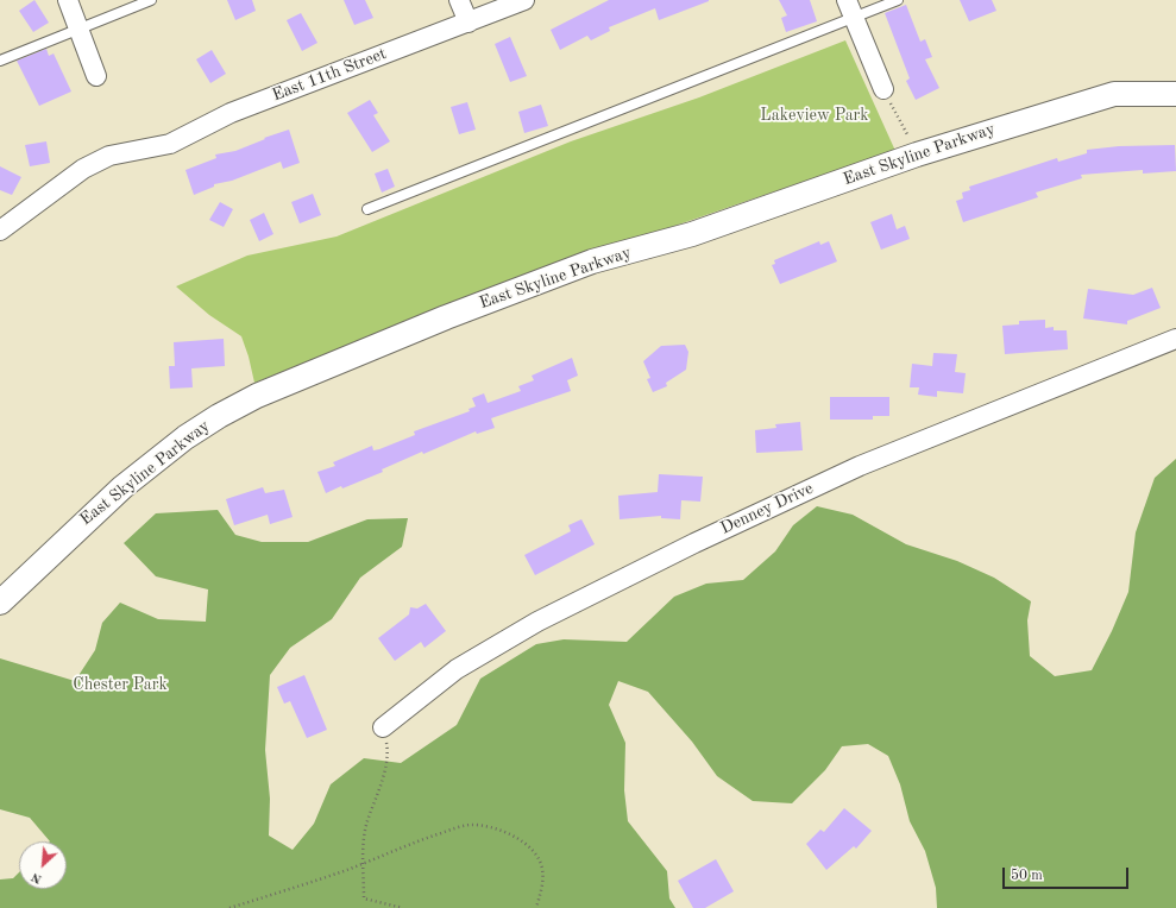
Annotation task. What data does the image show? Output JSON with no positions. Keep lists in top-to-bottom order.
{
  "streets": {
    "street": ["East 11th Street", "East Skyline Parkway", "Denney Drive"]
  },
  "parks": ["Lakeview Park", "Chester Park"],
  "scale_bar": "50 m",
  "north": "bottom left"
}
